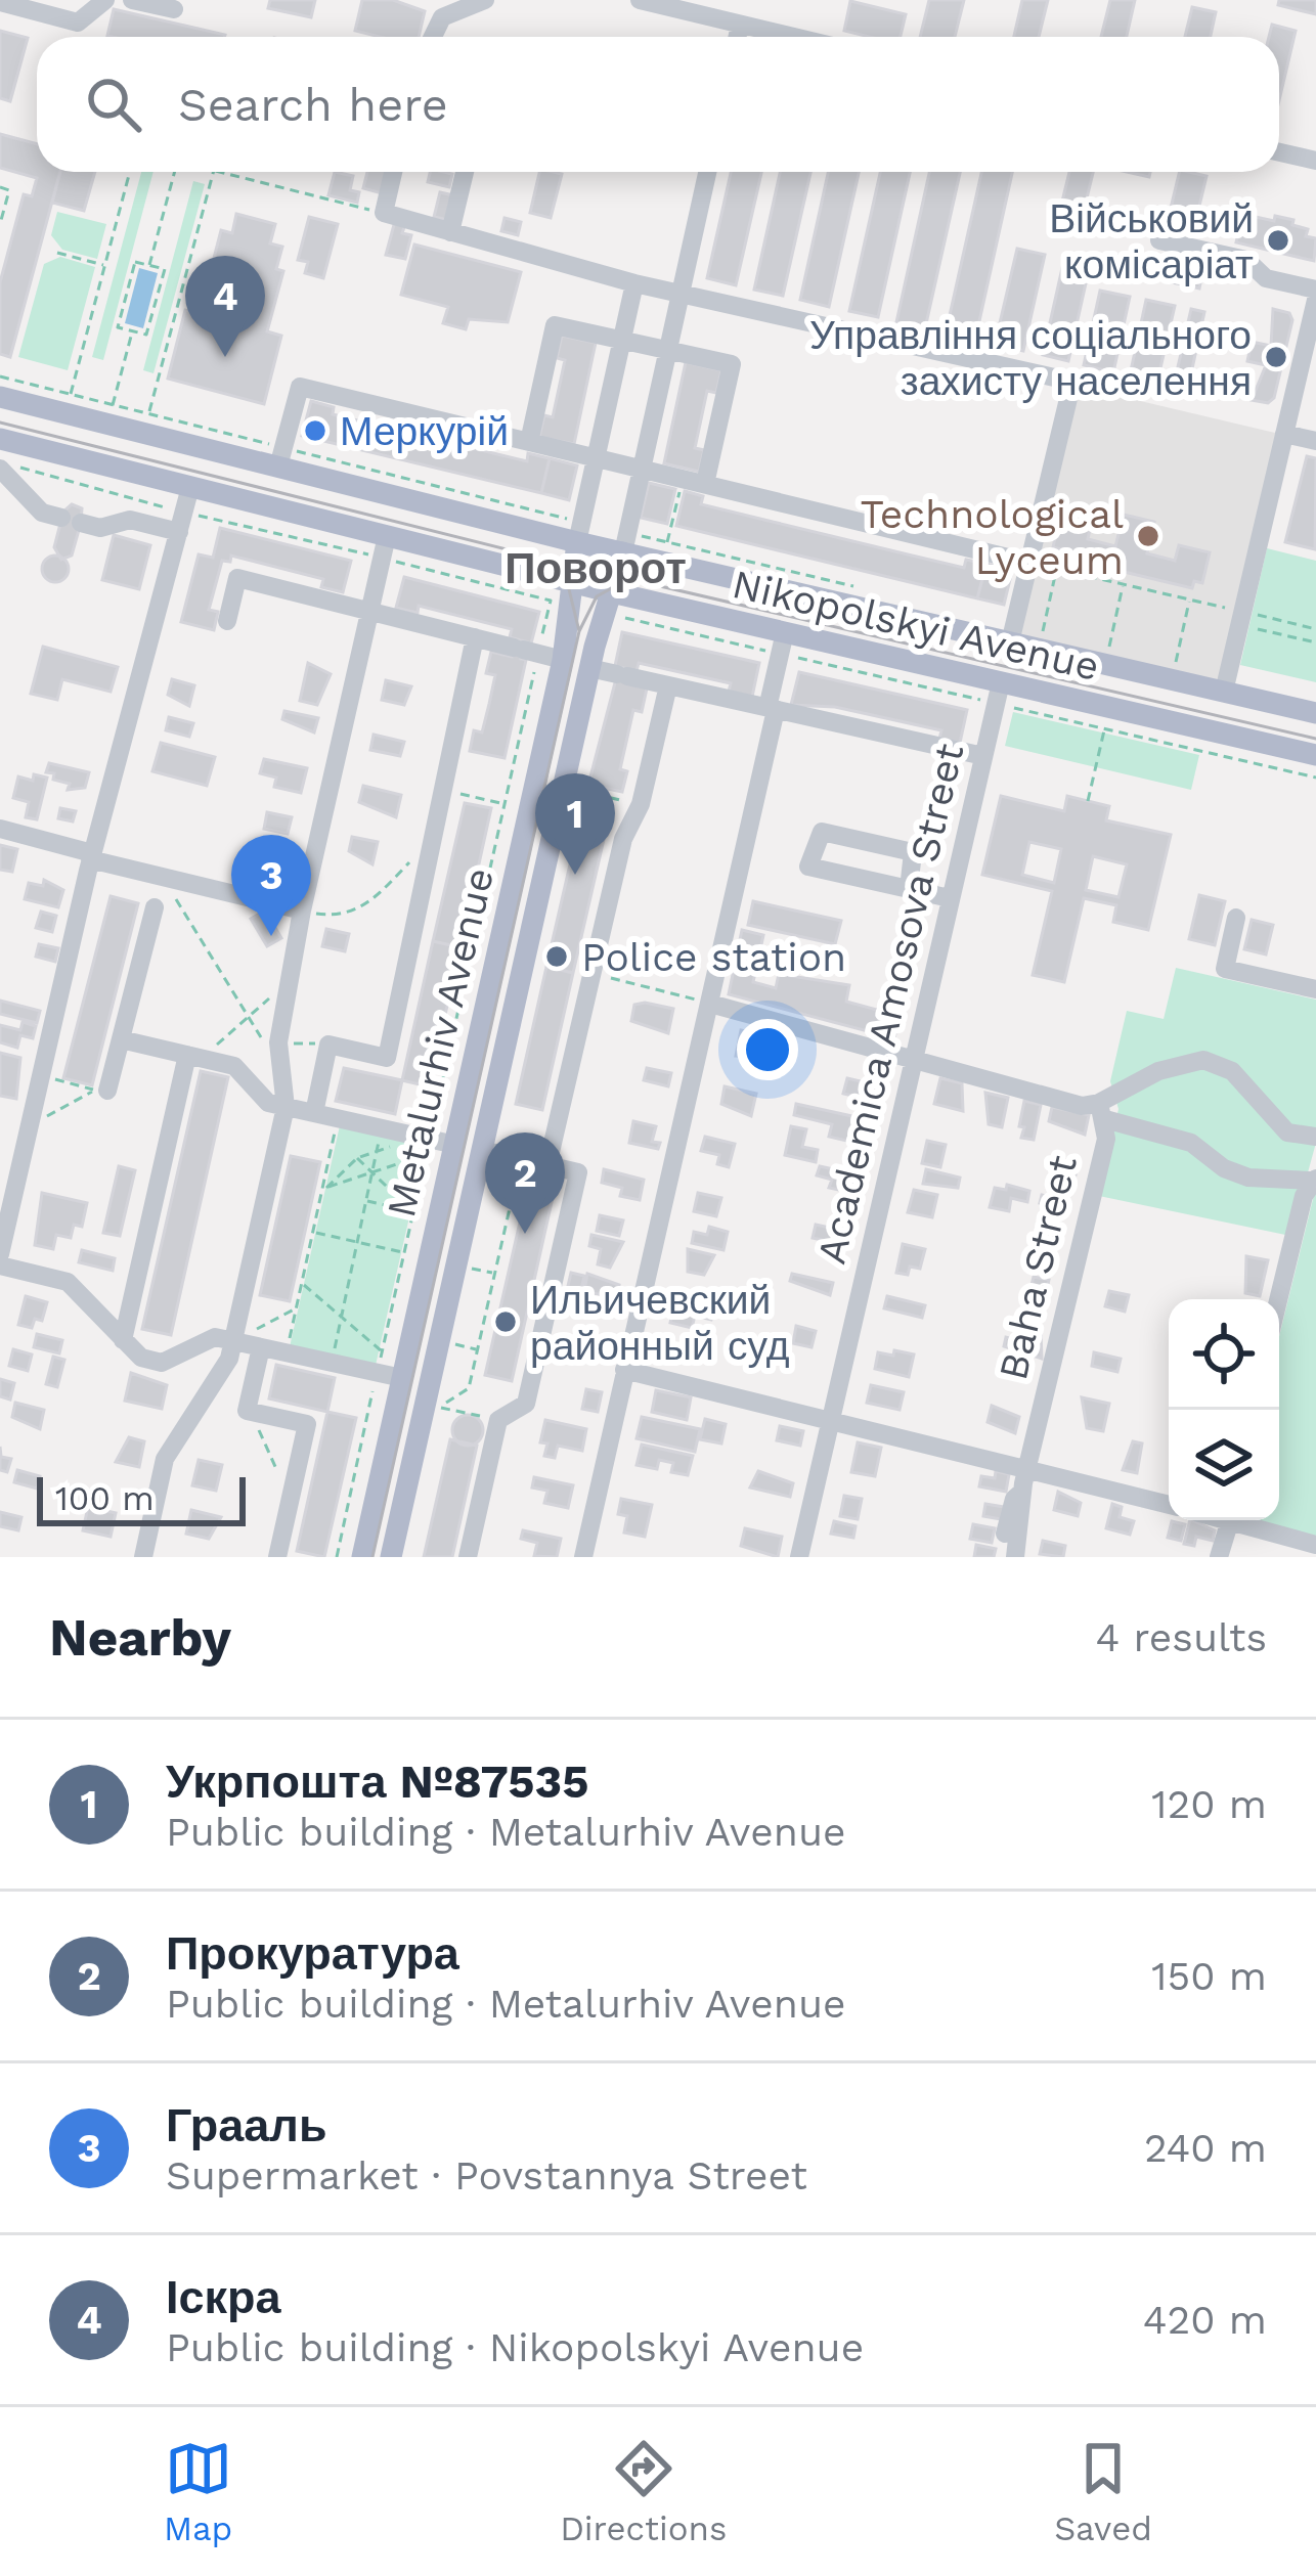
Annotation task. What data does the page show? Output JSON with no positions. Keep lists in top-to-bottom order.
{
  "streets": {
    "main road": ["Nikopolskyi Avenue", "Metalurhiv Avenue"],
    "street": ["Academica Amosova Street", "Baha Street"]
  },
  "crossings": [
    ["Nikopolskyi Avenue", "Academica Amosova Street"],
    ["Nikopolskyi Avenue", "Metalurhiv Avenue"]
  ],
  "districts": ["Поворот"],
  "places": [
    "Військовий комісаріат",
    "Управління соціального захисту населення",
    "Меркурій",
    "Technological Lyceum",
    "Police station",
    "Ильичевский районный суд"
  ],
  "scale_bar": "100 m",
  "page": {
    "search": "Search here",
    "pins": [
      "4",
      "1",
      "3",
      "2"
    ],
    "scale": "100 m",
    "heading": ["Nearby", "4 results"],
    "list": [
      {
        "mark": "1",
        "name": "Укрпошта №87535",
        "note": "Public building · Metalurhiv Avenue",
        "value": "120 m"
      },
      {
        "mark": "2",
        "name": "Прокуратура",
        "note": "Public building · Metalurhiv Avenue",
        "value": "150 m"
      },
      {
        "mark": "3",
        "name": "Грааль",
        "note": "Supermarket · Povstannya Street",
        "value": "240 m"
      },
      {
        "mark": "4",
        "name": "Іскра",
        "note": "Public building · Nikopolskyi Avenue",
        "value": "420 m"
      }
    ],
    "nav": ["Map", "Directions", "Saved"]
  }
}
